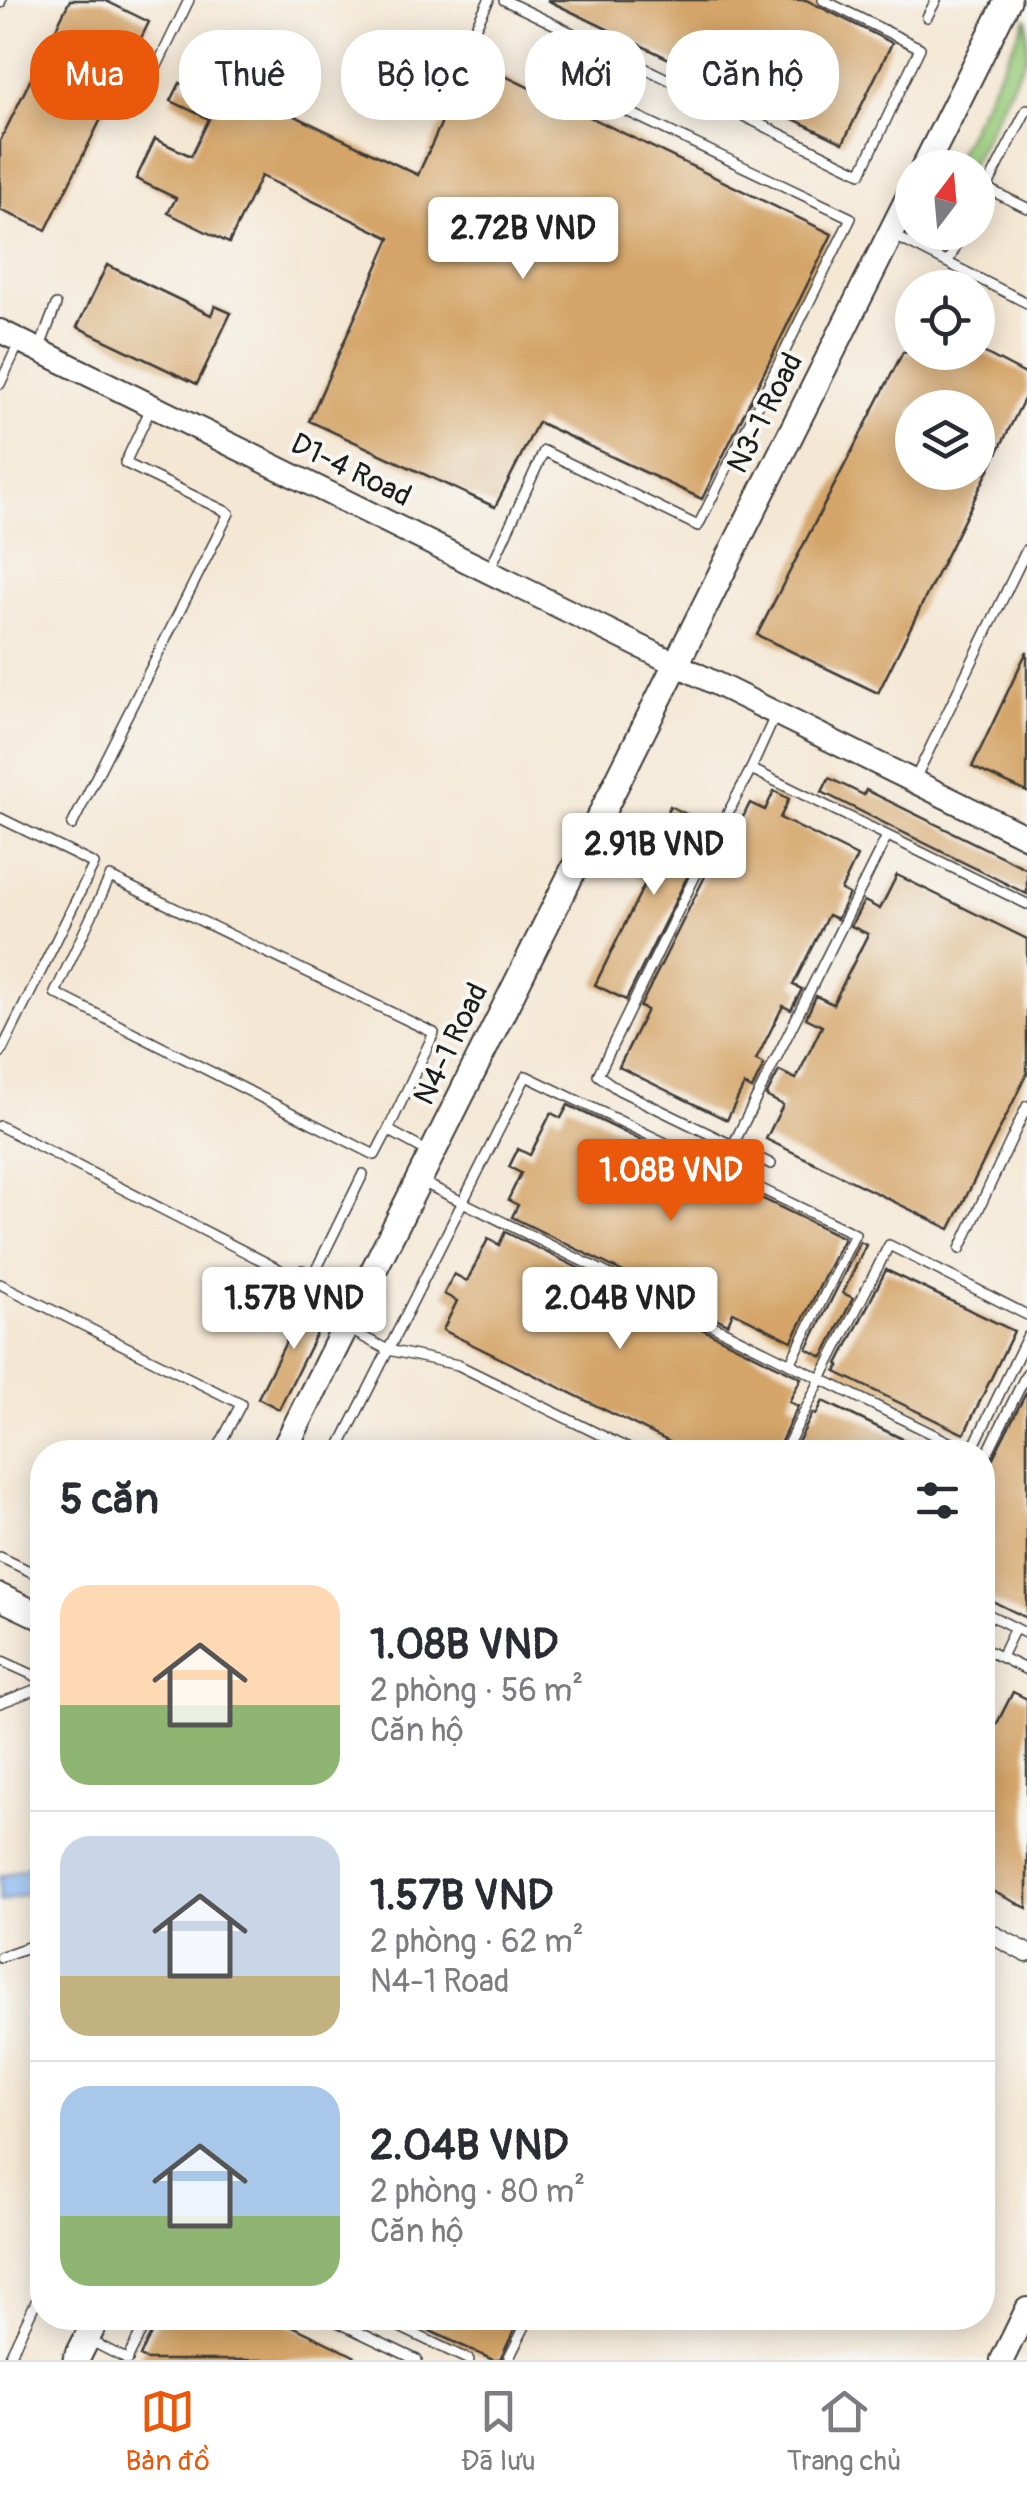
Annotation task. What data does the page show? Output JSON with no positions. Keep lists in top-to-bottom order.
{
  "streets": {
    "main road": ["N3-1 Road", "N4-1 Road"],
    "street": ["D1-4 Road"]
  },
  "crossings": [
    ["N3-1 Road", "D1-4 Road"],
    ["N3-1 Road", "N4-1 Road"],
    ["D1-4 Road", "N4-1 Road"]
  ],
  "north": "top",
  "page": {
    "chip": [
      "Mua",
      "Thuê",
      "Bộ lọc",
      "Mới",
      "Căn hộ"
    ],
    "price": [
      "2.72B VND",
      "2.91B VND",
      "1.08B VND",
      "1.57B VND",
      "2.04B VND"
    ],
    "heading": "5 căn",
    "list": [
      {
        "name": "1.08B VND",
        "note": "2 phòng · 56 m² · Căn hộ"
      },
      {
        "name": "1.57B VND",
        "note": "2 phòng · 62 m² · N4-1 Road"
      },
      {
        "name": "2.04B VND",
        "note": "2 phòng · 80 m² · Căn hộ"
      }
    ],
    "tabs": ["Bản đồ", "Đã lưu", "Trang chủ"]
  }
}
